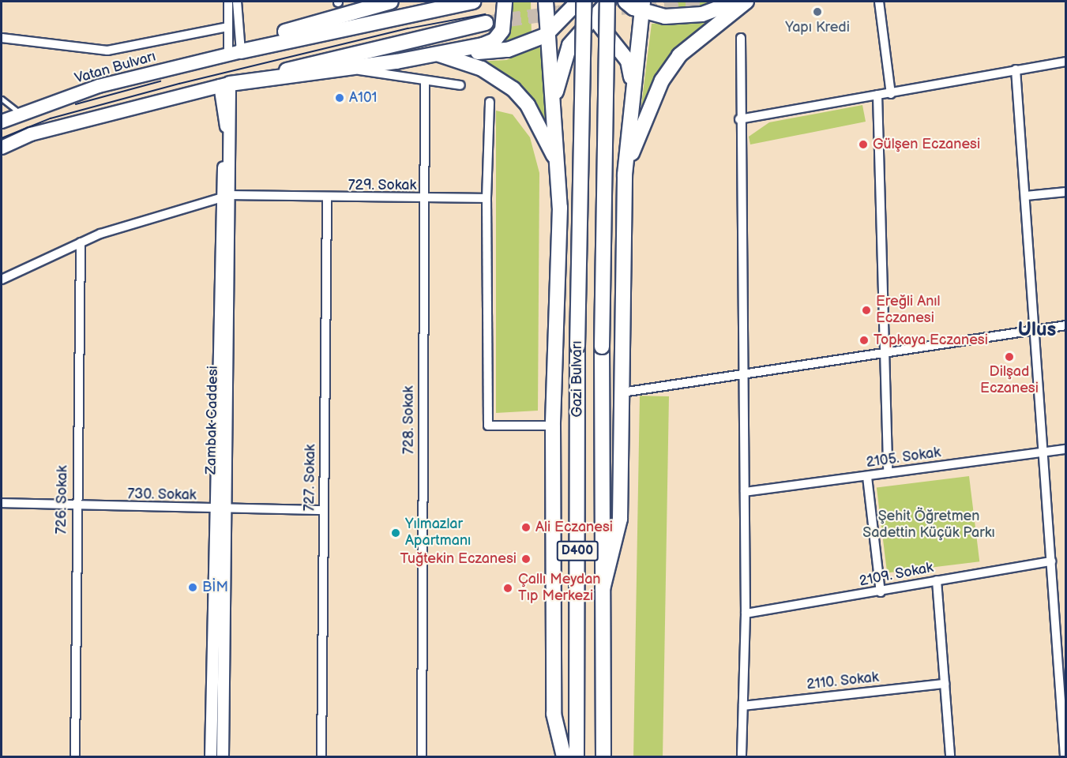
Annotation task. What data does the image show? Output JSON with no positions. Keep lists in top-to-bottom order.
{
  "streets": {
    "highway": ["Gazi Bulvarı", "D400"],
    "main road": ["Vatan Bulvarı"],
    "street": [
      "729. Sokak",
      "Zambak Caddesi",
      "728. Sokak",
      "2105. Sokak",
      "727. Sokak",
      "730. Sokak",
      "726. Sokak",
      "2109. Sokak",
      "2110. Sokak"
    ]
  },
  "crossings": [
    ["729. Sokak", "Zambak Caddesi"],
    ["729. Sokak", "728. Sokak"],
    ["729. Sokak", "727. Sokak"],
    ["729. Sokak", "726. Sokak"],
    ["Zambak Caddesi", "730. Sokak"],
    ["727. Sokak", "730. Sokak"],
    ["730. Sokak", "726. Sokak"]
  ],
  "districts": ["Ulus"],
  "parks": ["Şehit Öğretmen Sadettin Küçük Parkı"],
  "places": [
    "Yapı Kredi",
    "A101",
    "Gülşen Eczanesi",
    "Ereğli Anıl Eczanesi",
    "Topkaya Eczanesi",
    "Dilşad Eczanesi",
    "Ali Eczanesi",
    "Yılmazlar Apartmanı",
    "Tuğtekin Eczanesi",
    "BİM",
    "Çallı Meydan Tıp Merkezi"
  ]
}
